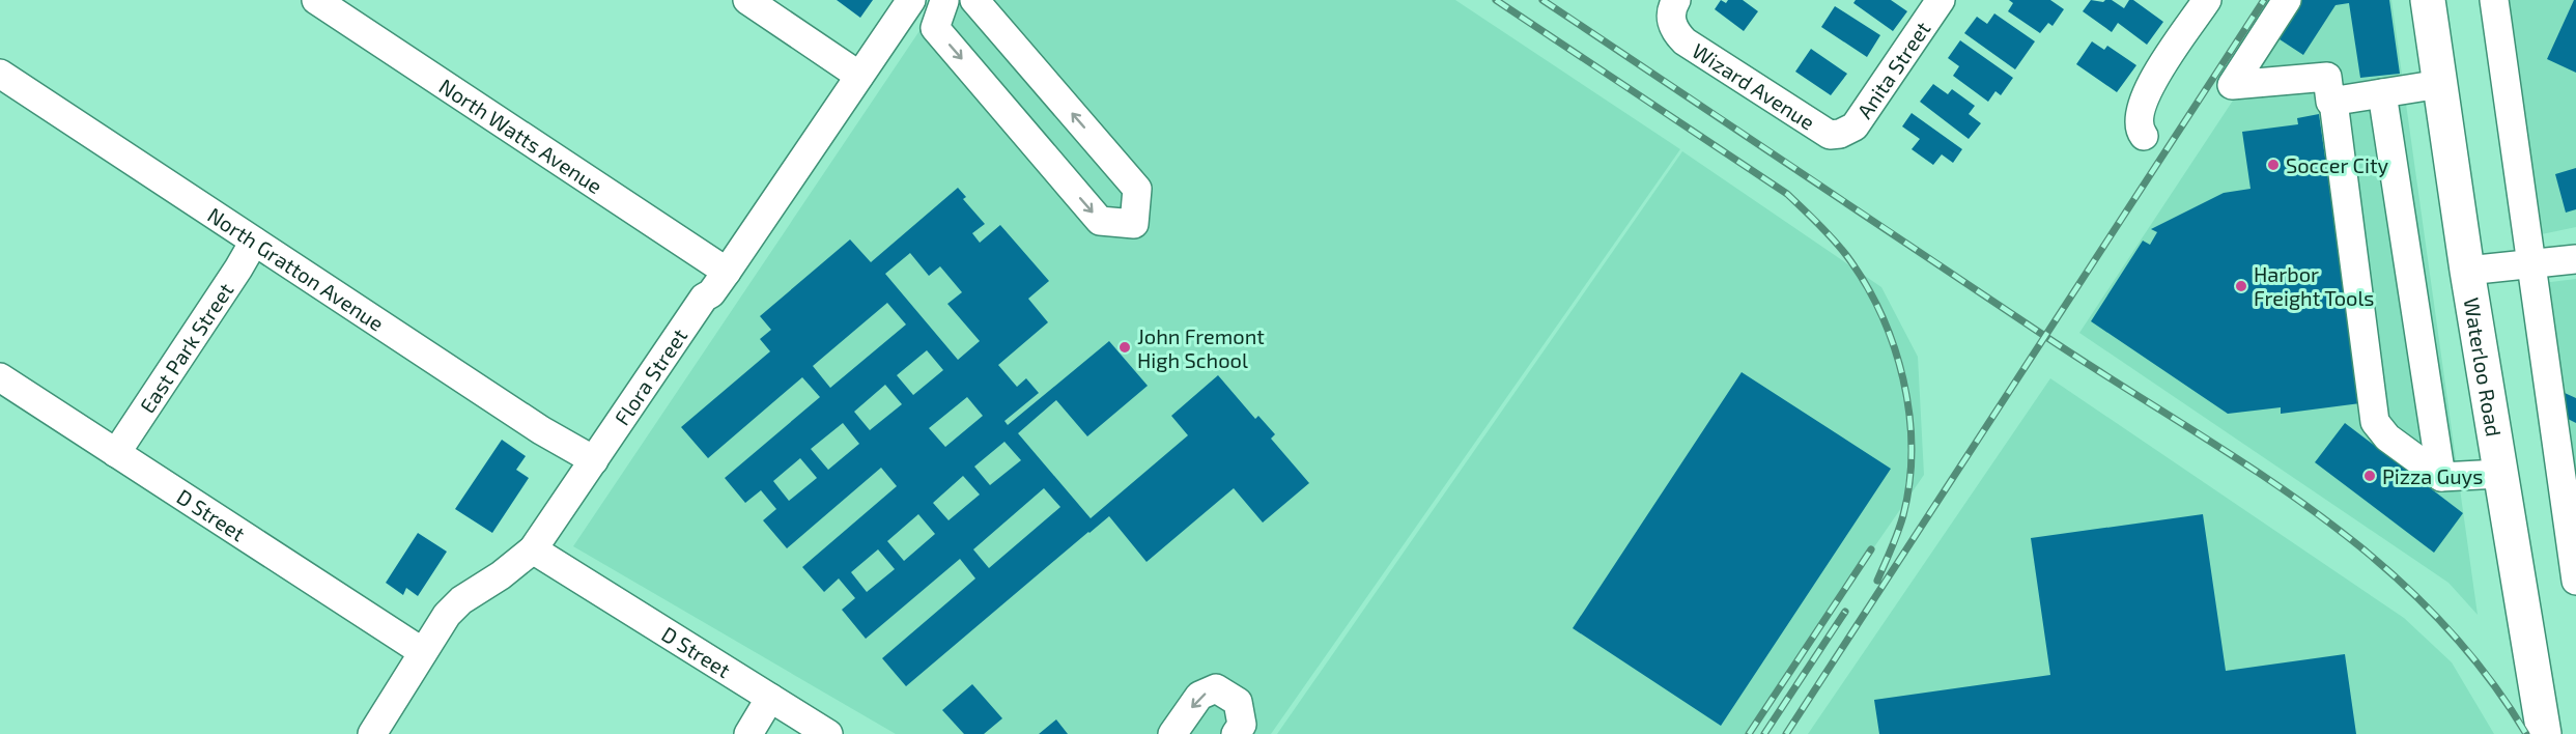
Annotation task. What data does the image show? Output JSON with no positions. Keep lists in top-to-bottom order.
{
  "streets": {
    "main road": ["Waterloo Road"],
    "street": [
      "Anita Street",
      "Wizard Avenue",
      "North Watts Avenue",
      "North Gratton Avenue",
      "East Park Street",
      "Flora Street",
      "D Street"
    ]
  },
  "crossings": [
    ["Anita Street", "Wizard Avenue"],
    ["North Watts Avenue", "Flora Street"],
    ["North Gratton Avenue", "East Park Street"],
    ["North Gratton Avenue", "Flora Street"],
    ["East Park Street", "D Street"],
    ["Flora Street", "D Street"]
  ],
  "places": [
    "Soccer City",
    "Harbor Freight Tools",
    "John Fremont High School",
    "Pizza Guys"
  ]
}
